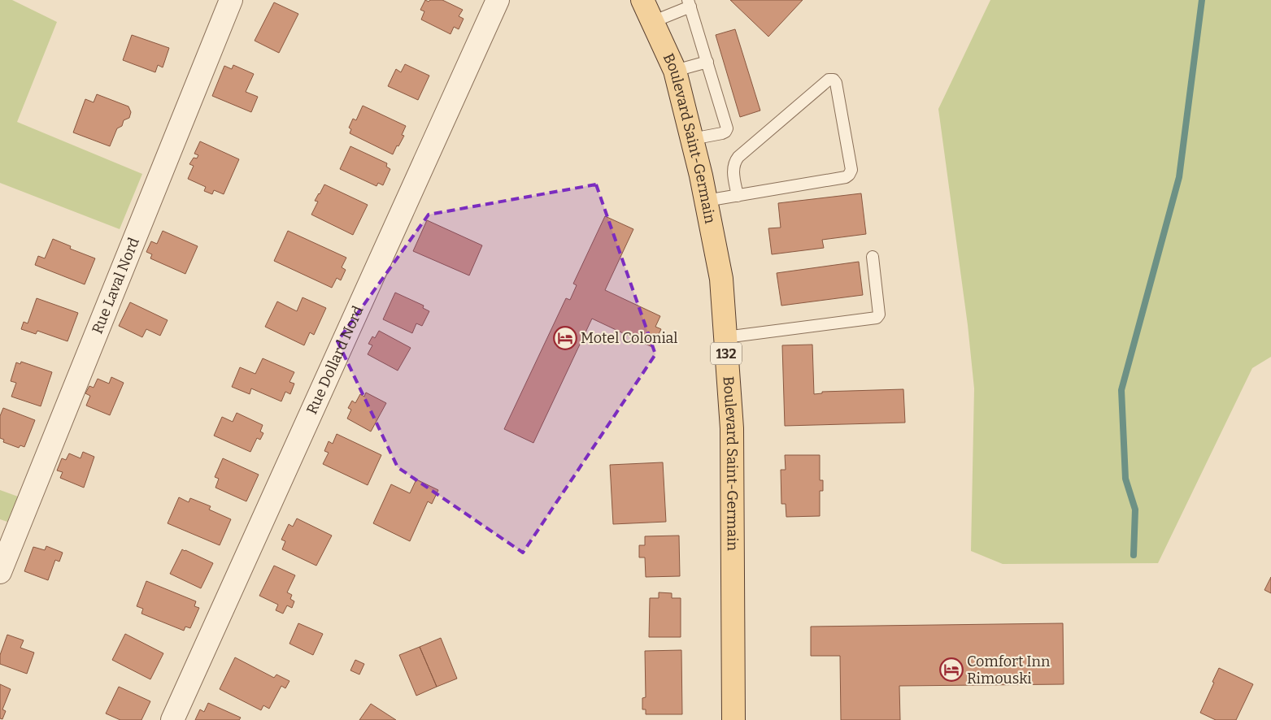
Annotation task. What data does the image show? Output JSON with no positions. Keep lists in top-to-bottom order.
{
  "streets": {
    "main road": ["Boulevard Saint-Germain", "132"],
    "street": ["Rue Laval Nord", "Rue Dollard Nord"]
  },
  "places": {
    "hotel": ["Motel Colonial", "Comfort Inn Rimouski"]
  }
}
